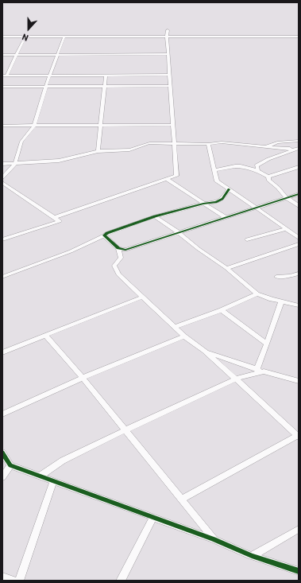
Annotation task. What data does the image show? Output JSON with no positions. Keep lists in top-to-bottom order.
{
  "north": "bottom"
}
